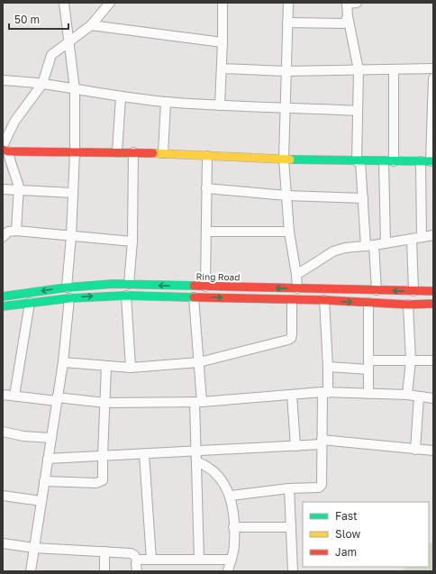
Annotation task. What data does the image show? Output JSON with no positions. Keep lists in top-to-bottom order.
{
  "streets": {
    "main road": ["Ring Road"]
  },
  "legend": ["Fast", "Slow", "Jam"],
  "scale_bar": "50 m"
}
